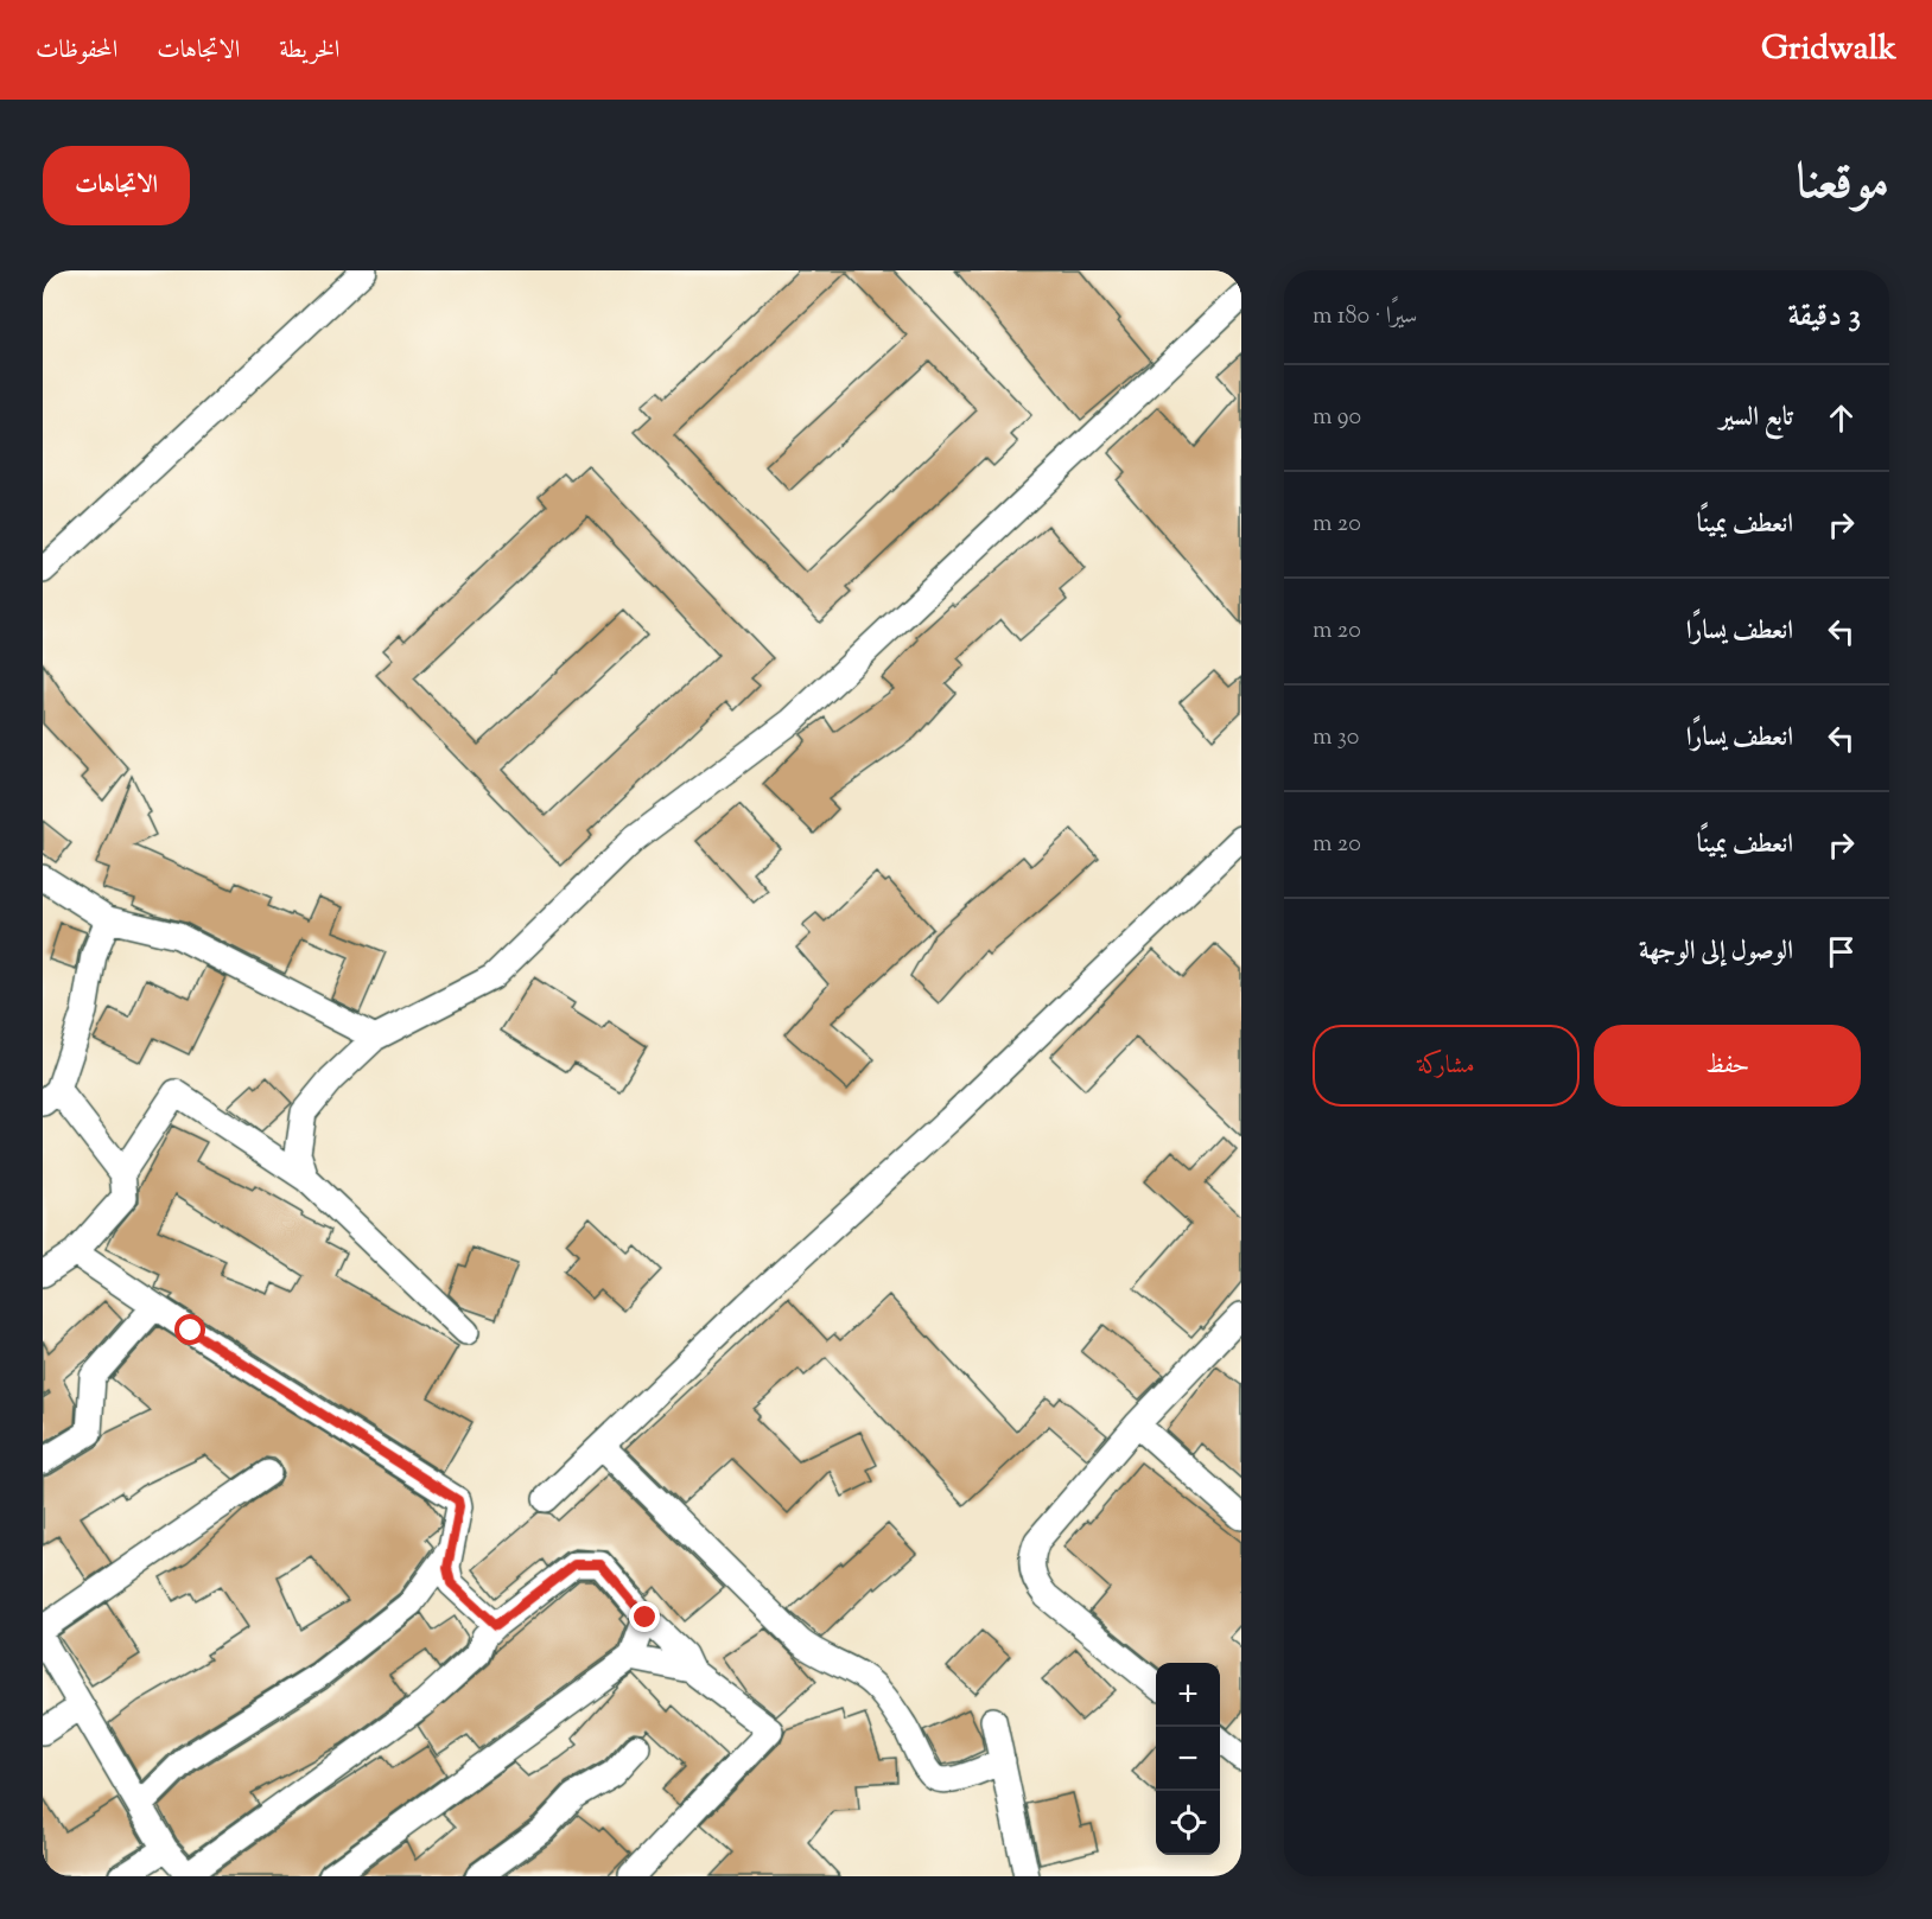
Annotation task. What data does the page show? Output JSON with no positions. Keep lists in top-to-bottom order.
{
  "page": {
    "header": "Gridwalk",
    "nav": ["الخريطة", "الاتجاهات", "المحفوظات"],
    "title": "موقعنا",
    "buttons": [
      "الاتجاهات",
      ["حفظ", "مشاركة"]
    ],
    "heading": ["3 دقيقة", "سيرًا · 180 m"],
    "list": [
      ["تابع السير", "90 m"],
      ["انعطف يمينًا", "20 m"],
      ["انعطف يسارًا", "20 m"],
      ["انعطف يسارًا", "30 m"],
      ["انعطف يمينًا", "20 m"],
      "الوصول إلى الوجهة"
    ],
    "map_buttons": ["+", "−"]
  }
}
